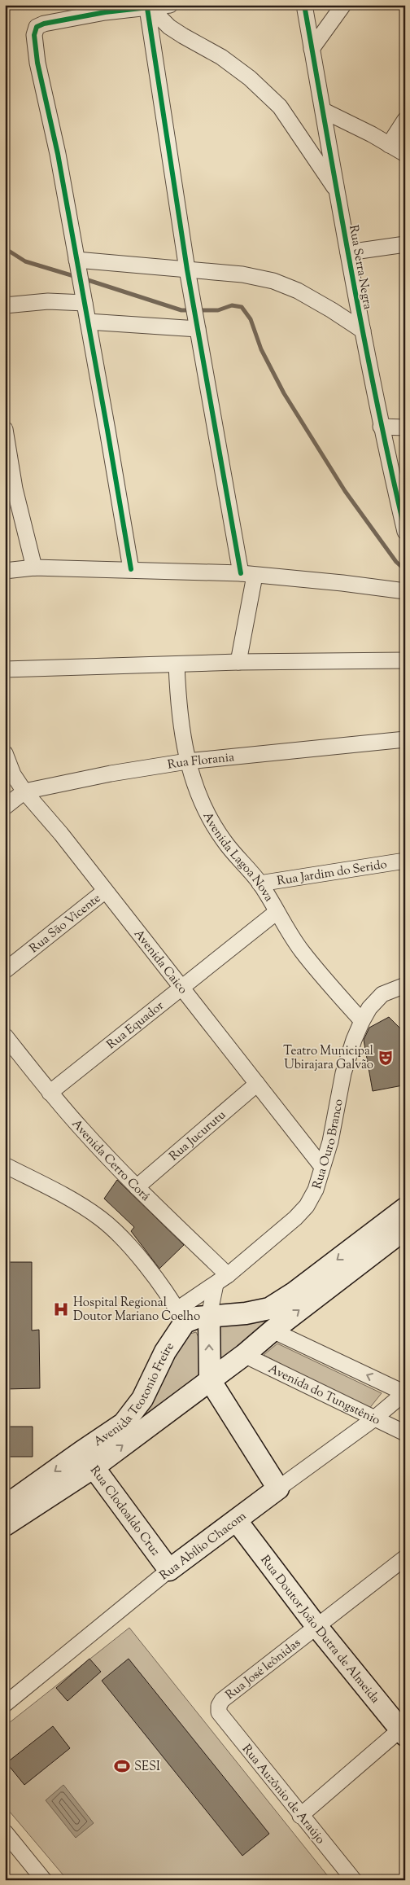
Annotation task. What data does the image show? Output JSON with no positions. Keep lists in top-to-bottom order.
{
  "streets": {
    "main road": [
      "Avenida Teotonio Freire",
      "Rua Clodoaldo Cruz",
      "Rua Abílio Chacom",
      "Rua Doutor João Dutra de Almeida"
    ],
    "street": [
      "Rua Serra Negra",
      "Rua Florania",
      "Avenida Lagoa Nova",
      "Rua Jardim do Serido",
      "Rua São Vicente",
      "Avenida Caico",
      "Rua Equador",
      "Rua Jucurutu",
      "Rua Ouro Branco",
      "Avenida Cerro Corá",
      "Avenida do Tungstênio",
      "Rua José leônidas",
      "Rua Auzônio de Araújo"
    ]
  },
  "crossings": [
    ["Rua Florania", "Avenida Lagoa Nova"],
    ["Rua Florania", "Avenida Caico"],
    ["Avenida Lagoa Nova", "Rua Jardim do Serido"],
    ["Avenida Lagoa Nova", "Rua Equador"],
    ["Avenida Lagoa Nova", "Rua Ouro Branco"],
    ["Rua São Vicente", "Avenida Caico"],
    ["Avenida Caico", "Rua Equador"],
    ["Avenida Caico", "Rua Jucurutu"],
    ["Avenida Caico", "Rua Ouro Branco"],
    ["Rua Equador", "Avenida Cerro Corá"],
    ["Rua Jucurutu", "Avenida Cerro Corá"],
    ["Rua Ouro Branco", "Avenida Cerro Corá"],
    ["Rua Ouro Branco", "Avenida Teotonio Freire"],
    ["Avenida Teotonio Freire", "Avenida do Tungstênio"],
    ["Avenida Teotonio Freire", "Rua Clodoaldo Cruz"],
    ["Avenida do Tungstênio", "Rua Abílio Chacom"],
    ["Rua Clodoaldo Cruz", "Rua Abílio Chacom"],
    ["Rua Abílio Chacom", "Rua Doutor João Dutra de Almeida"],
    ["Rua Doutor João Dutra de Almeida", "Rua José leônidas"],
    ["Rua José leônidas", "Rua Auzônio de Araújo"]
  ],
  "places": {
    "theatre": ["Teatro Municipal Ubirajara Galvão"],
    "hospital": ["Hospital Regional Doutor Mariano Coelho"],
    "sports": ["SESI"]
  }
}
